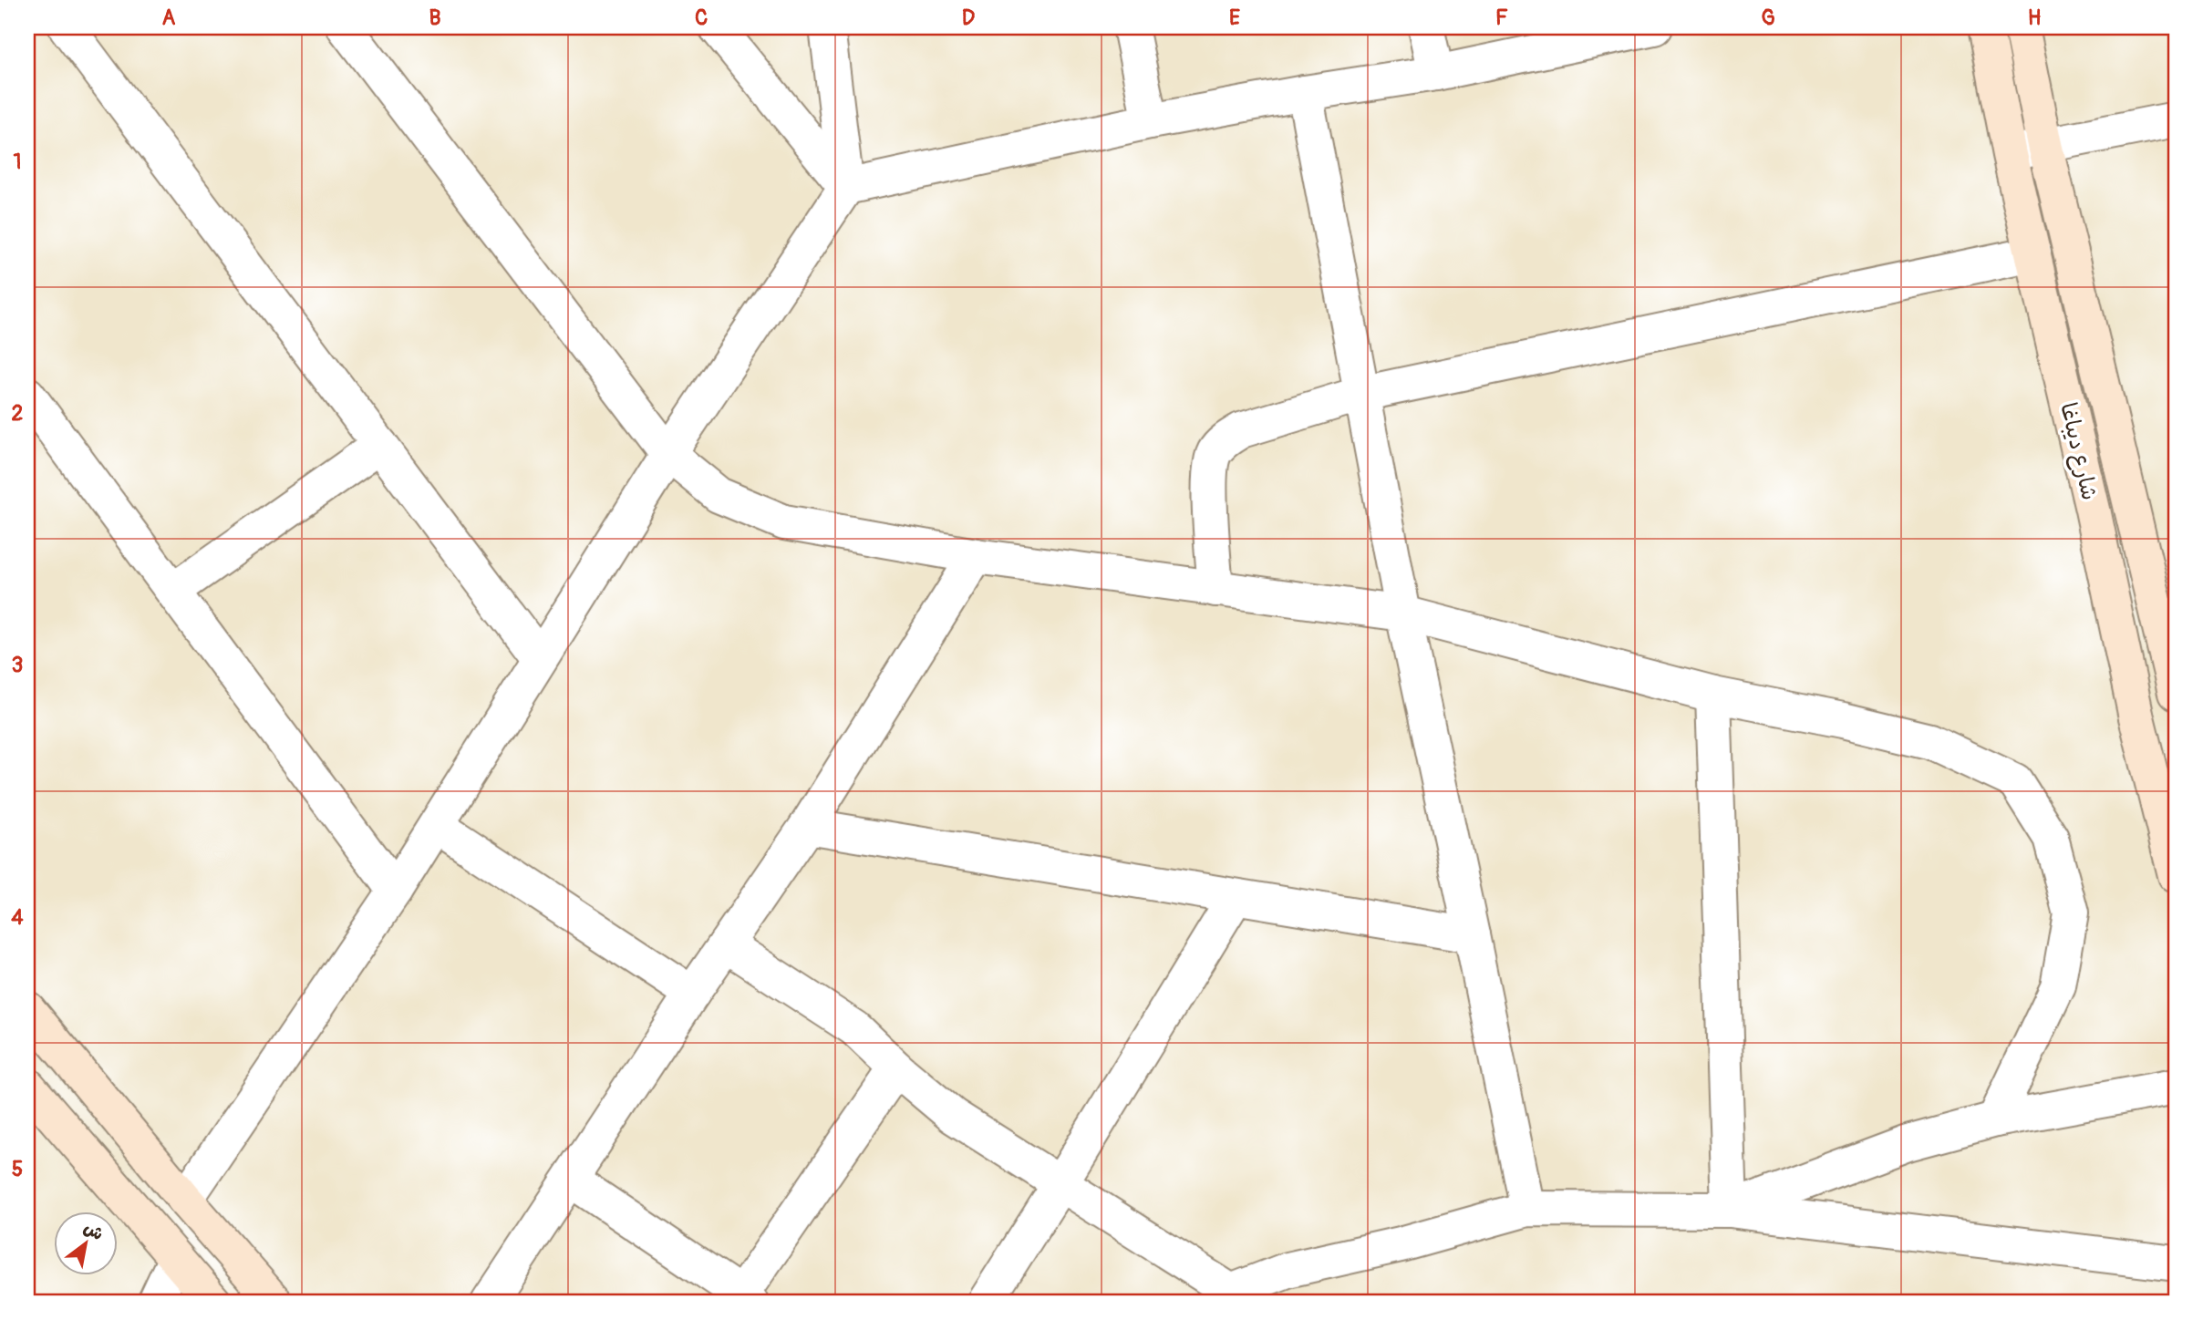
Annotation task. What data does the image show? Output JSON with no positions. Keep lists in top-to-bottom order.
{
  "streets": {
    "main road": ["شارع ديباغا"]
  },
  "north": "top right",
  "grid": {
    "columns": [
      "A",
      "B",
      "C",
      "D",
      "E",
      "F",
      "G",
      "H"
    ],
    "rows": [
      "1",
      "2",
      "3",
      "4",
      "5"
    ]
  }
}
